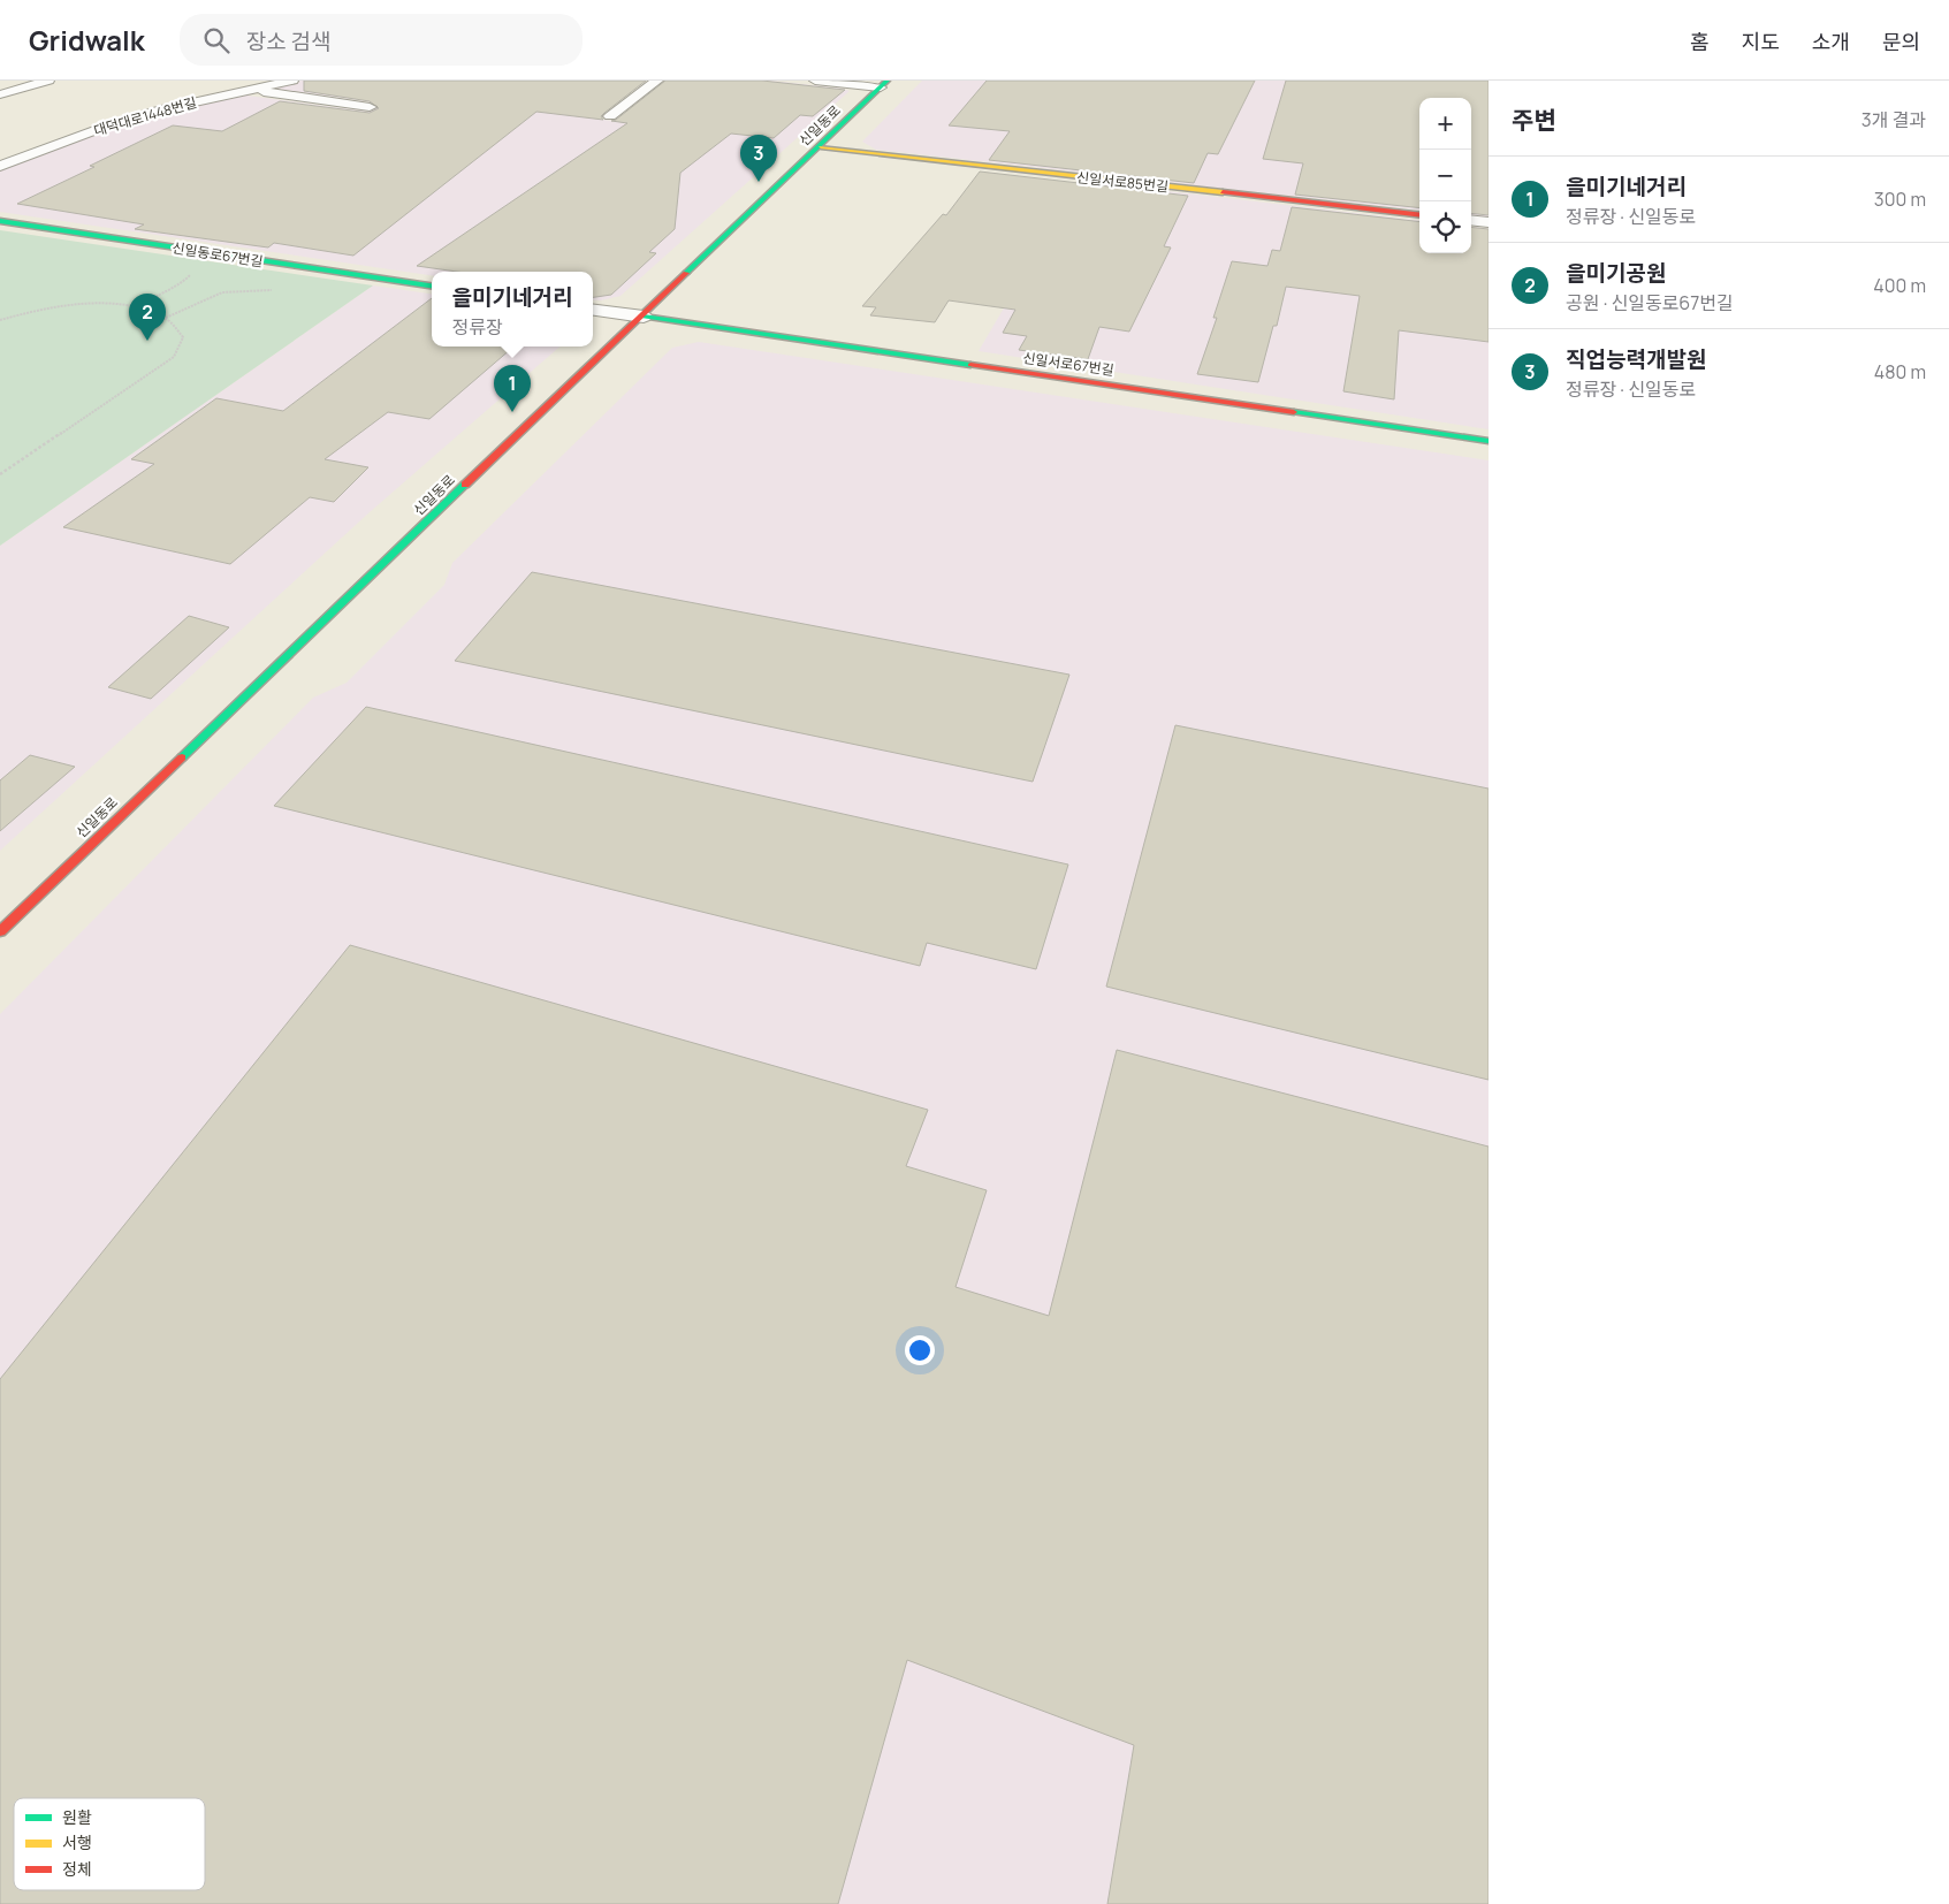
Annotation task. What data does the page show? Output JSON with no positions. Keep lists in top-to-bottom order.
{
  "streets": {
    "main road": [
      "신일동로",
      "신일서로85번길",
      "신일동로67번길",
      "신일서로67번길"
    ],
    "street": ["대덕대로1448번길"]
  },
  "crossings": [
    ["신일동로", "신일서로85번길"],
    ["신일동로", "신일서로67번길"]
  ],
  "legend": ["원활", "서행", "정체"],
  "page": {
    "header": "Gridwalk",
    "search": "장소 검색",
    "nav": [
      "홈",
      "지도",
      "소개",
      "문의"
    ],
    "heading": ["주변", "3개 결과"],
    "map_buttons": ["+", "−"],
    "pins": ["3", "2", "1"],
    "list": [
      {
        "mark": "1",
        "name": "을미기네거리",
        "note": "정류장 · 신일동로",
        "value": "300 m"
      },
      {
        "mark": "2",
        "name": "을미기공원",
        "note": "공원 · 신일동로67번길",
        "value": "400 m"
      },
      {
        "mark": "3",
        "name": "직업능력개발원",
        "note": "정류장 · 신일동로",
        "value": "480 m"
      }
    ],
    "popup": ["을미기네거리", "정류장"]
  }
}
